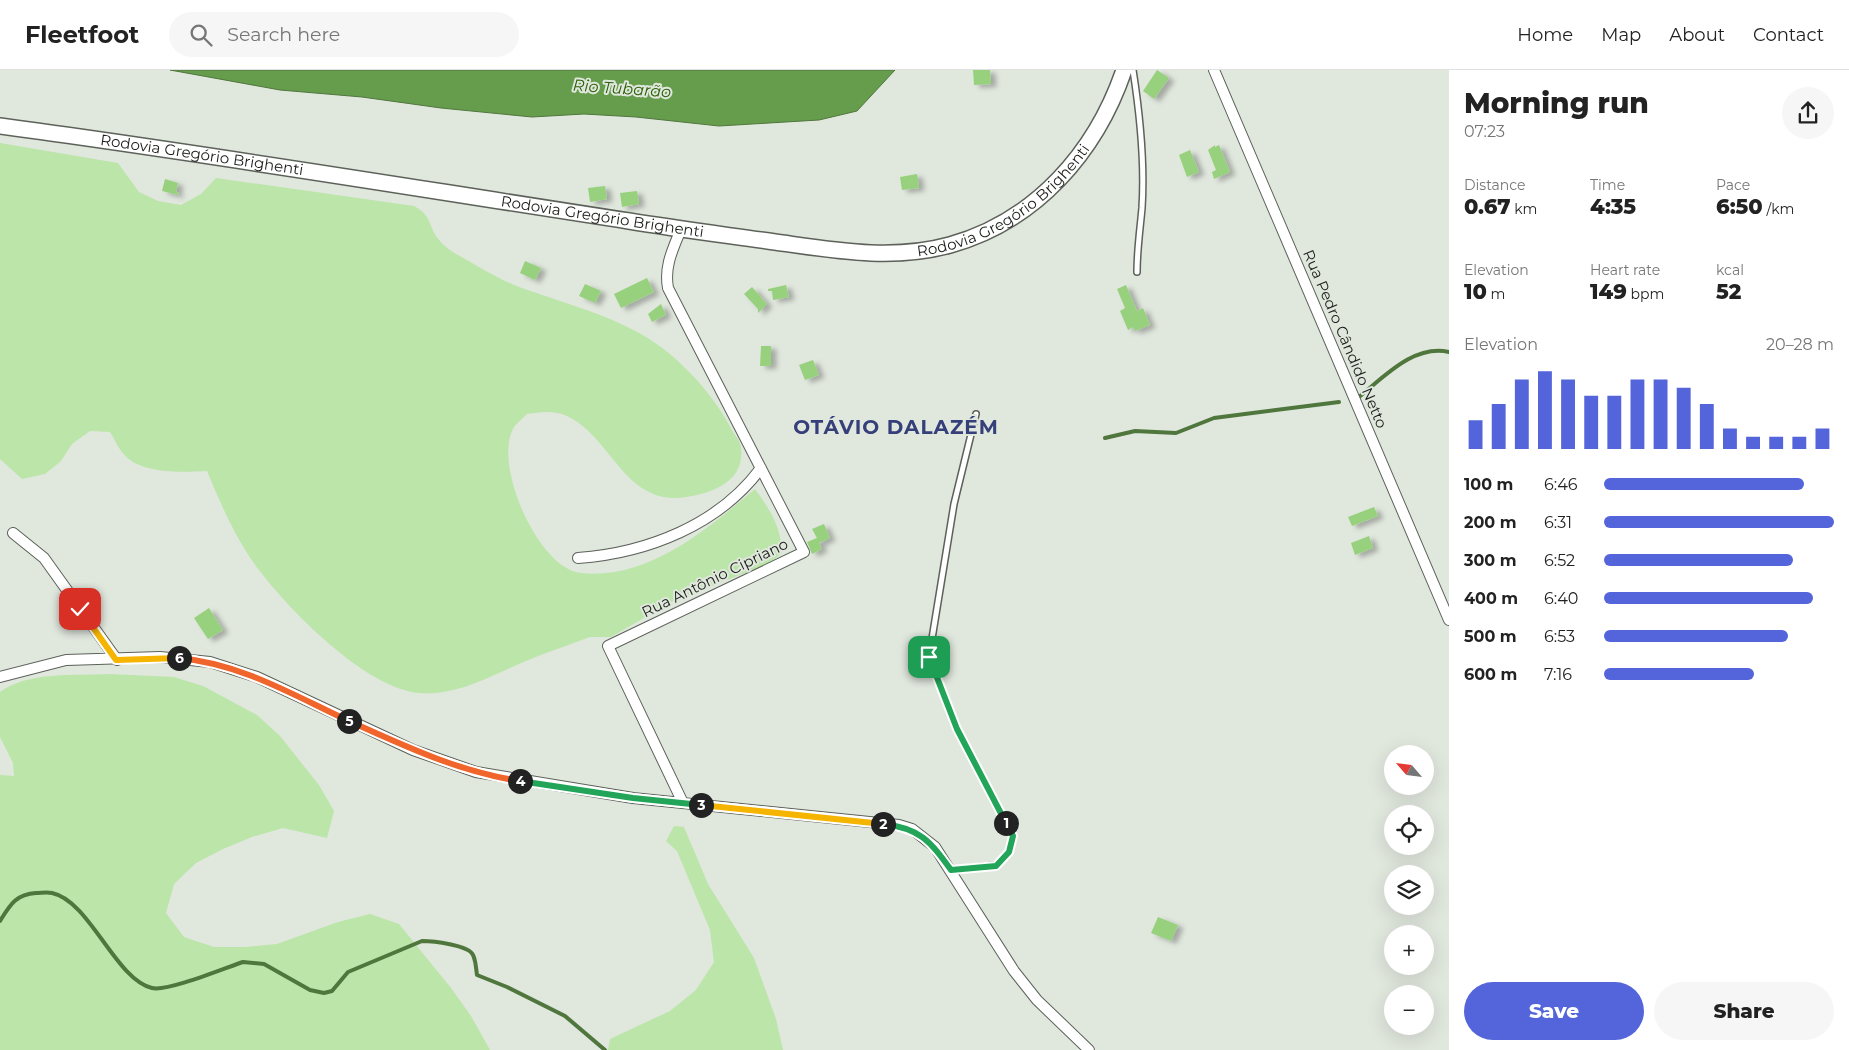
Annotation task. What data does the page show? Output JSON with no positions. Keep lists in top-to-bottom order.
{
  "streets": {
    "main road": ["Rodovia Gregório Brighenti"],
    "street": ["Rua Pedro Cândido Netto", "Rua Antônio Cipriano"]
  },
  "crossings": [
    ["Rodovia Gregório Brighenti", "Rua Antônio Cipriano"]
  ],
  "districts": ["OTÁVIO DALAZÉM"],
  "water": ["Rio Tubarão"],
  "north": "top left",
  "page": {
    "header": "Fleetfoot",
    "search": "Search here",
    "nav": [
      "Home",
      "Map",
      "About",
      "Contact"
    ],
    "heading": ["Morning run", "07:23"],
    "stats": [
      ["Distance", "0.67 km"],
      ["Time", "4:35"],
      ["Pace", "6:50 /km"],
      ["Elevation", "10 m"],
      ["Heart rate", "149 bpm"],
      ["kcal", "52"]
    ],
    "chart": ["Elevation", "20–28 m"],
    "list": [
      {
        "name": "100 m",
        "note": "6:46"
      },
      {
        "name": "200 m",
        "note": "6:31"
      },
      {
        "name": "300 m",
        "note": "6:52"
      },
      {
        "name": "400 m",
        "note": "6:40"
      },
      {
        "name": "500 m",
        "note": "6:53"
      },
      {
        "name": "600 m",
        "note": "7:16"
      }
    ],
    "pins": [
      "6",
      "5",
      "4",
      "3",
      "1",
      "2"
    ],
    "map_buttons": ["+", "−"],
    "buttons": ["Save", "Share"]
  }
}
